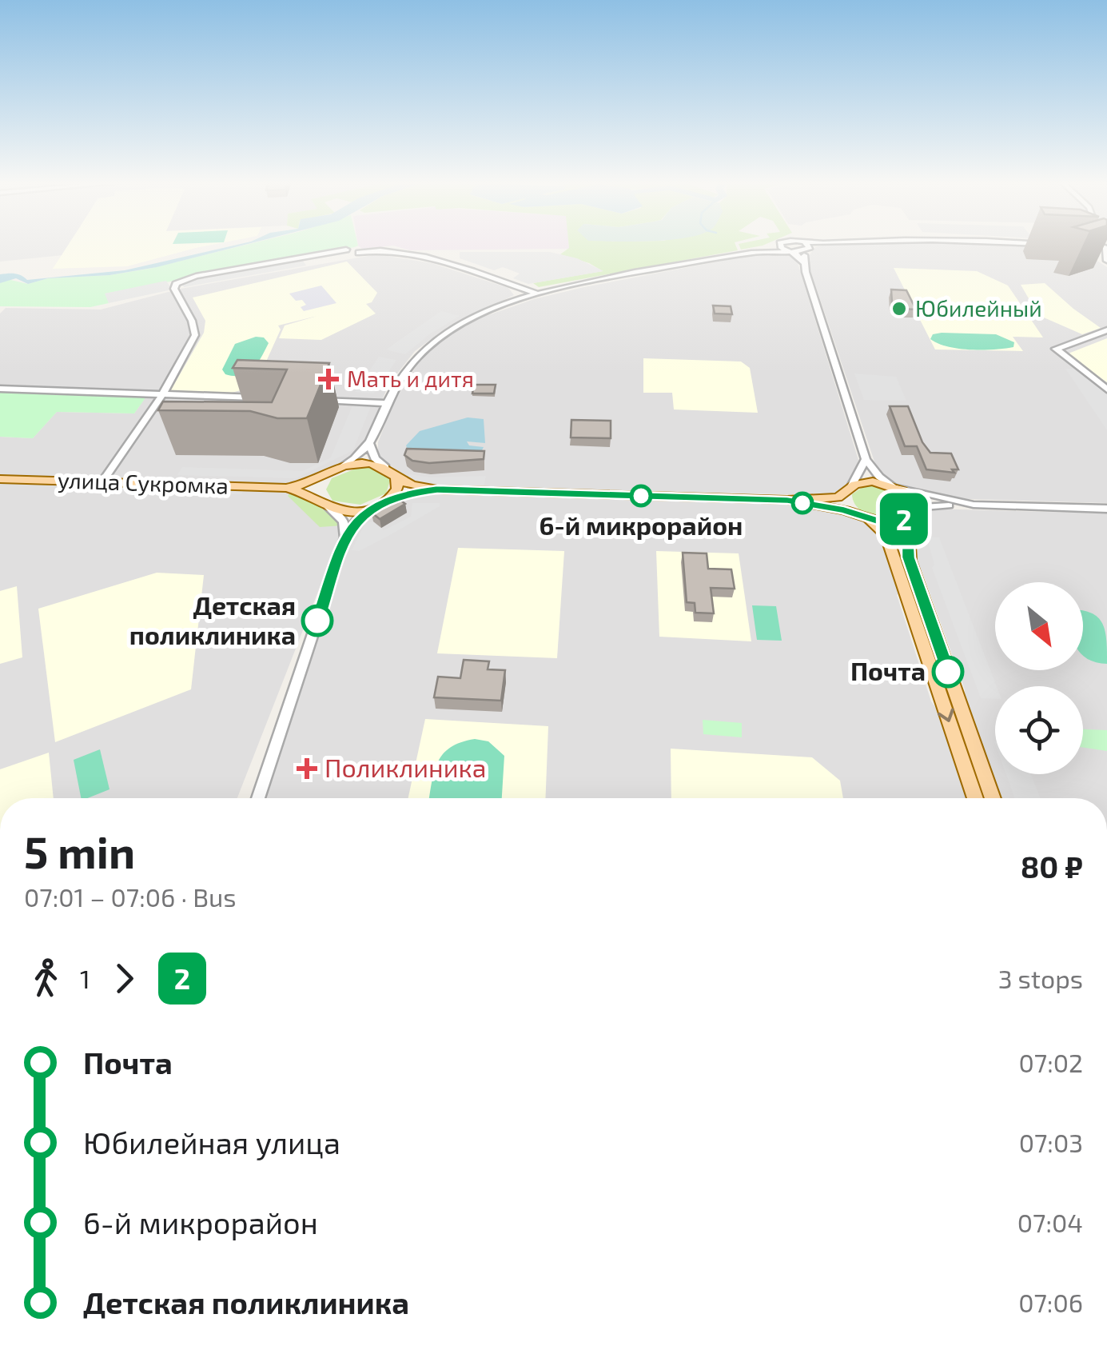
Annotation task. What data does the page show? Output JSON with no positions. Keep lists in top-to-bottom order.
{
  "streets": {
    "main road": ["улица Сукромка"]
  },
  "places": {
    "other": [
      "Юбилейный",
      "6-й микрорайон",
      "Детская поликлиника",
      "Почта"
    ],
    "health": ["Мать и дитя", "Поликлиника"]
  },
  "lines": ["bus line 2"],
  "north": "bottom right",
  "page": {
    "on_map": "2",
    "heading": ["5 min", "07:01 – 07:06 · Bus", "80 ₽"],
    "legs": ["1", "2", "3 stops"],
    "list": [
      {
        "name": "Почта",
        "value": "07:02"
      },
      {
        "name": "Юбилейная улица",
        "value": "07:03"
      },
      {
        "name": "6-й микрорайон",
        "value": "07:04"
      },
      {
        "name": "Детская поликлиника",
        "value": "07:06"
      }
    ]
  }
}
